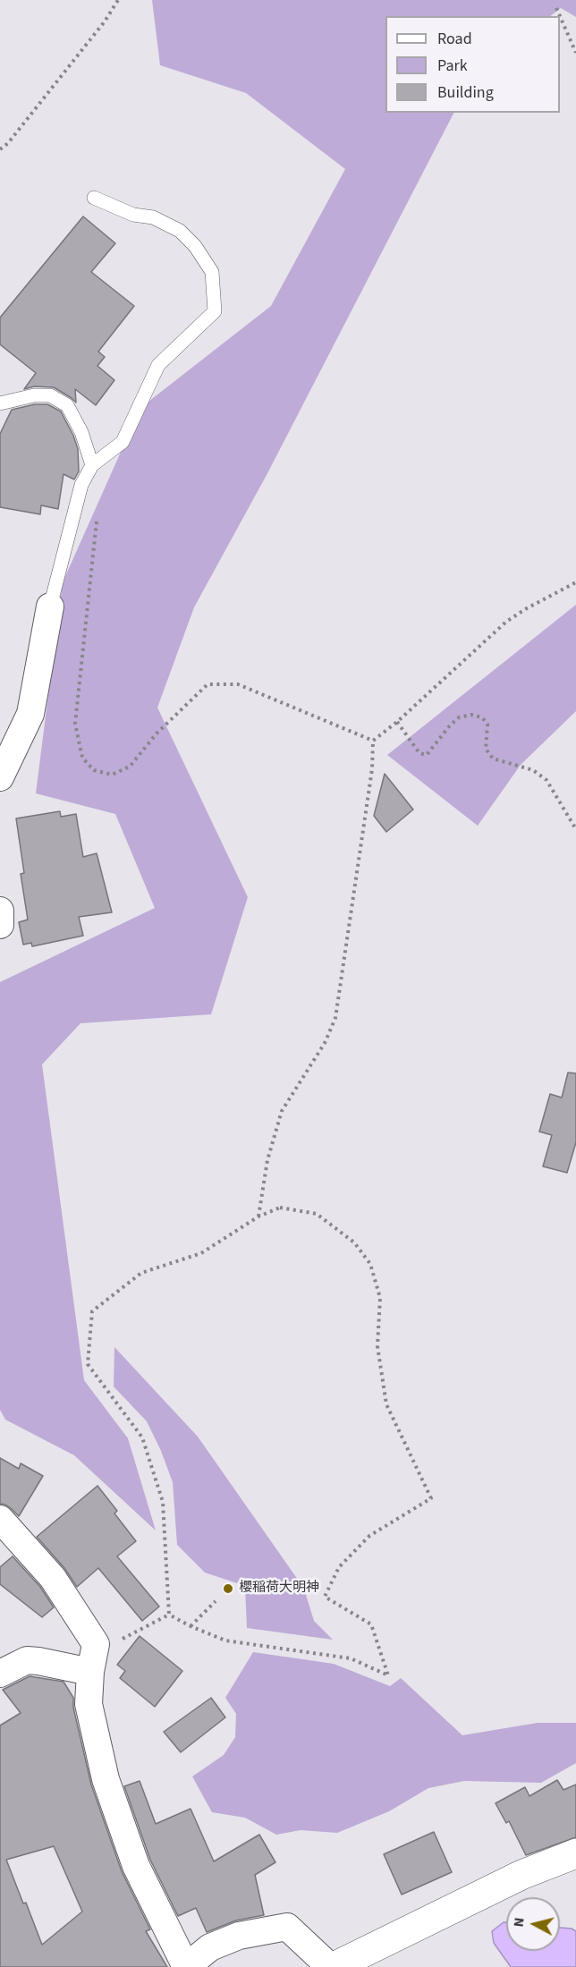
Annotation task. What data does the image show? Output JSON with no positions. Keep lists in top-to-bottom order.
{
  "places": ["櫻稲荷大明神"],
  "legend": ["Road", "Park", "Building"],
  "north": "left"
}
